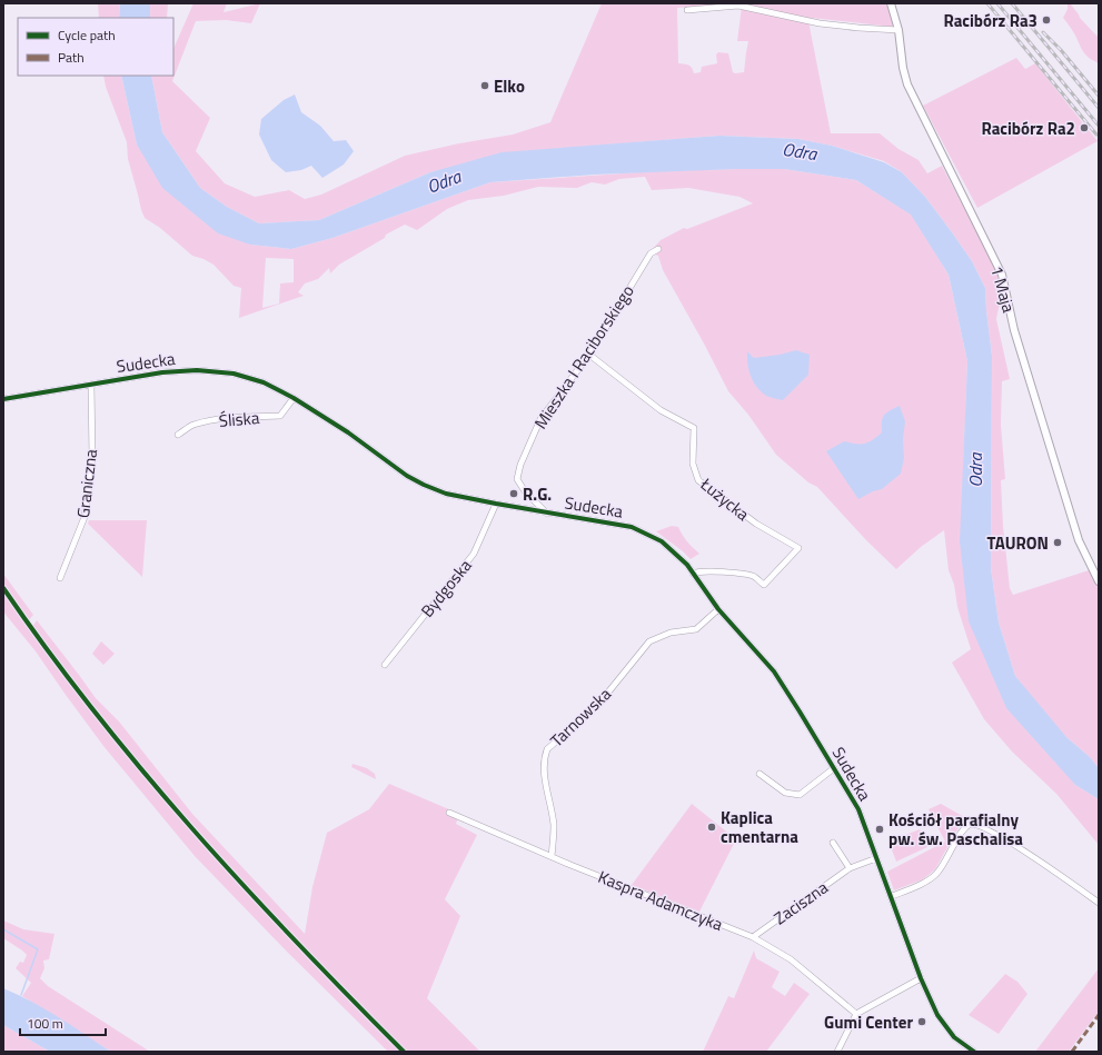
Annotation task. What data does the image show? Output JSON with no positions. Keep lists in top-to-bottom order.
{
  "streets": {
    "street": [
      "1 Maja",
      "Mieszka I Raciborskiego",
      "Sudecka",
      "Śliska",
      "Graniczna",
      "Łużycka",
      "Bydgoska",
      "Tarnowska",
      "Kaspra Adamczyka",
      "Zaciszna"
    ]
  },
  "crossings": [
    ["Mieszka I Raciborskiego", "Sudecka"],
    ["Mieszka I Raciborskiego", "Łużycka"],
    ["Sudecka", "Śliska"],
    ["Sudecka", "Graniczna"],
    ["Sudecka", "Łużycka"],
    ["Sudecka", "Bydgoska"],
    ["Sudecka", "Tarnowska"],
    ["Sudecka", "Zaciszna"],
    ["Tarnowska", "Kaspra Adamczyka"],
    ["Kaspra Adamczyka", "Zaciszna"]
  ],
  "water": ["Odra"],
  "places": [
    "Racibórz Ra3",
    "Elko",
    "Racibórz Ra2",
    "R.G.",
    "TAURON",
    "Kaplica cmentarna",
    "Kościół parafialny pw. św. Paschalisa",
    "Gumi Center"
  ],
  "legend": ["Cycle path", "Path"],
  "scale_bar": "100 m"
}
